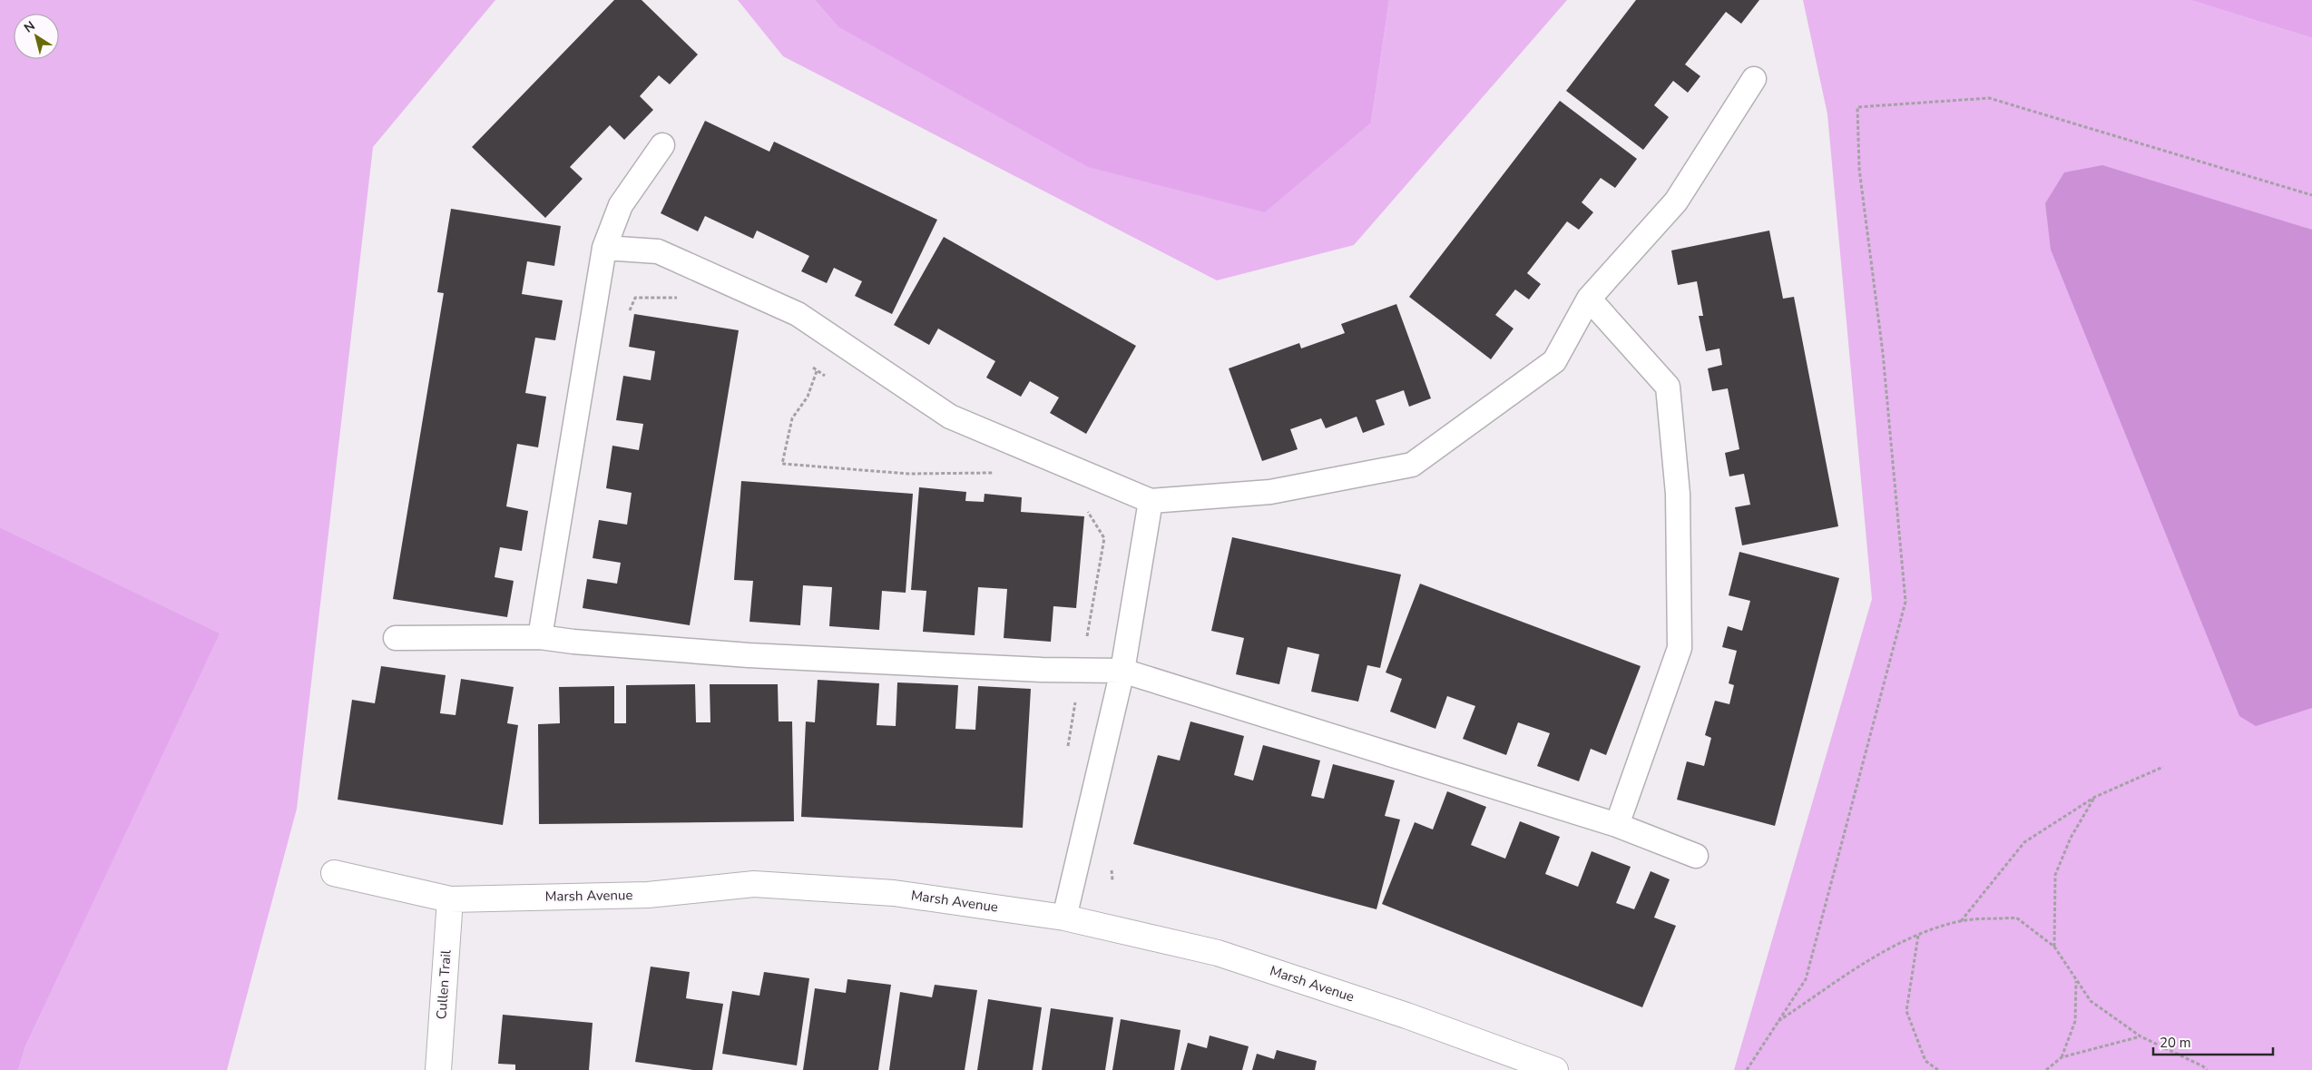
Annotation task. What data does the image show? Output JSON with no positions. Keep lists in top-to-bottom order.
{
  "streets": {
    "street": ["Marsh Avenue", "Cullen Trail"]
  },
  "crossings": [
    ["Marsh Avenue", "Cullen Trail"]
  ],
  "scale_bar": "20 m",
  "north": "top left"
}
